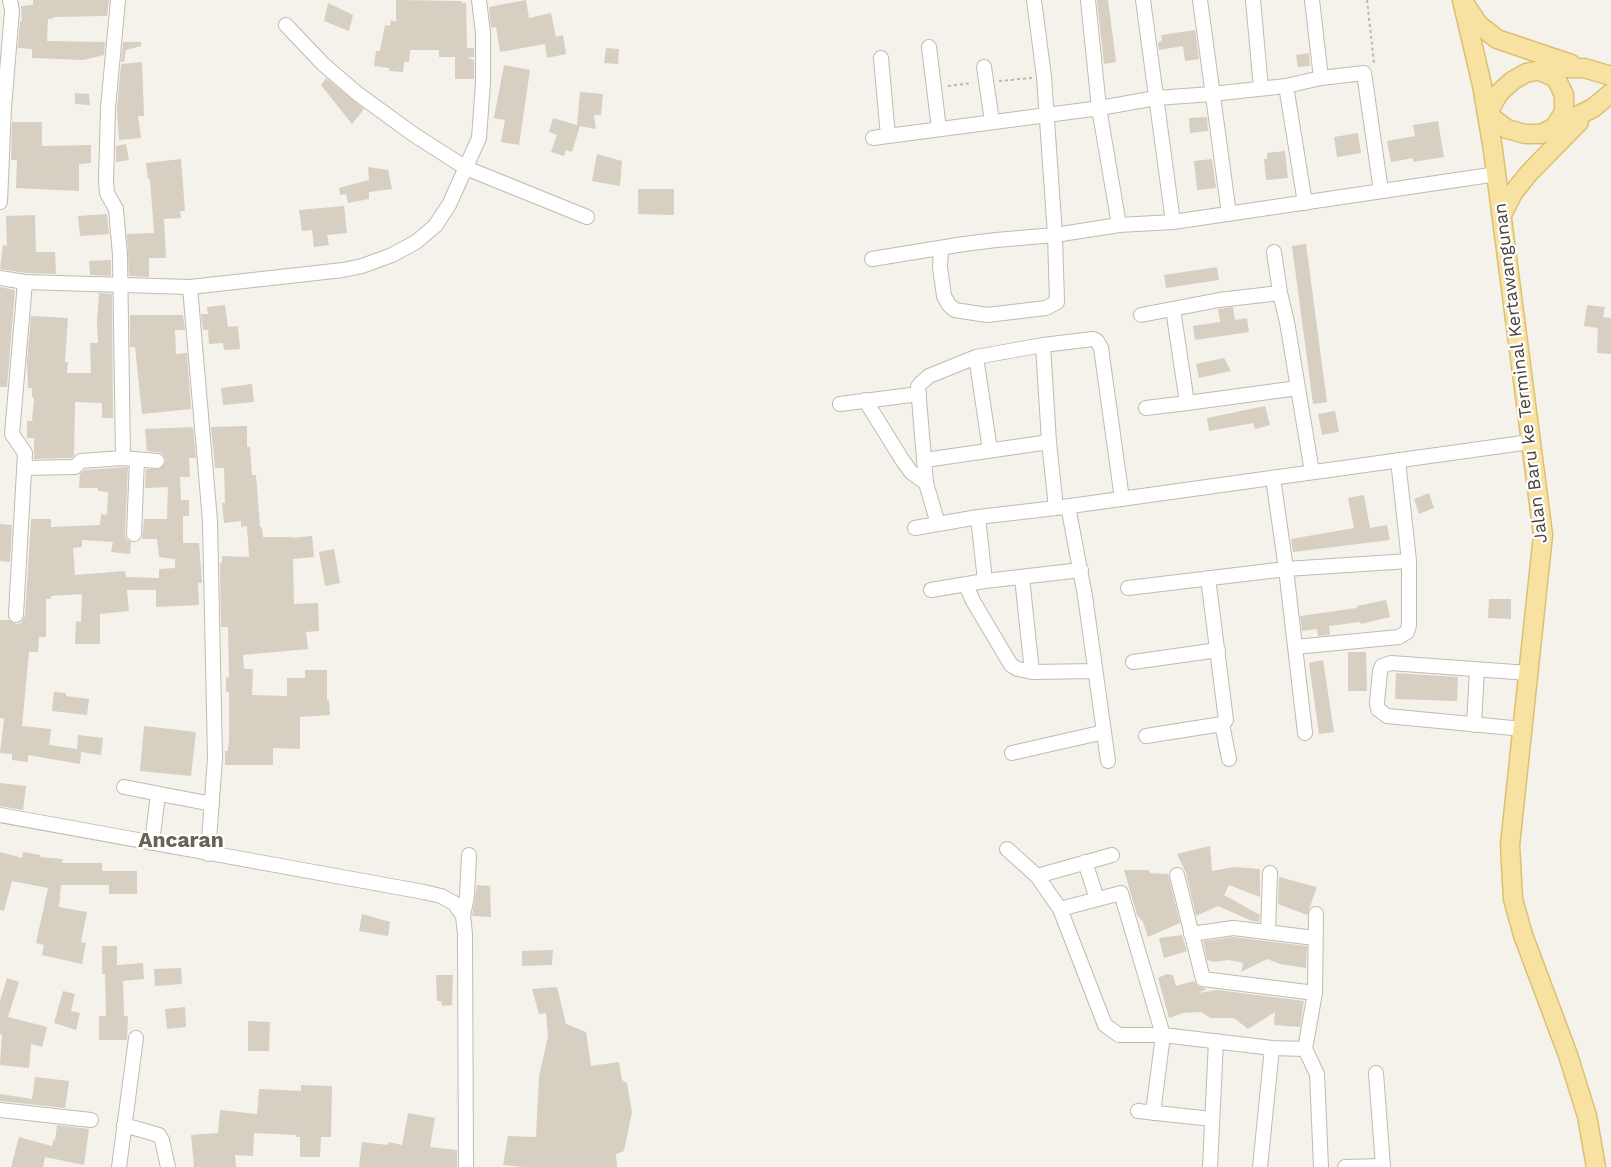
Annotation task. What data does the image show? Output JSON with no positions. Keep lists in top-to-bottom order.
{
  "streets": {
    "main road": ["Jalan Baru ke Terminal Kertawangunan"]
  },
  "districts": ["Ancaran"]
}
